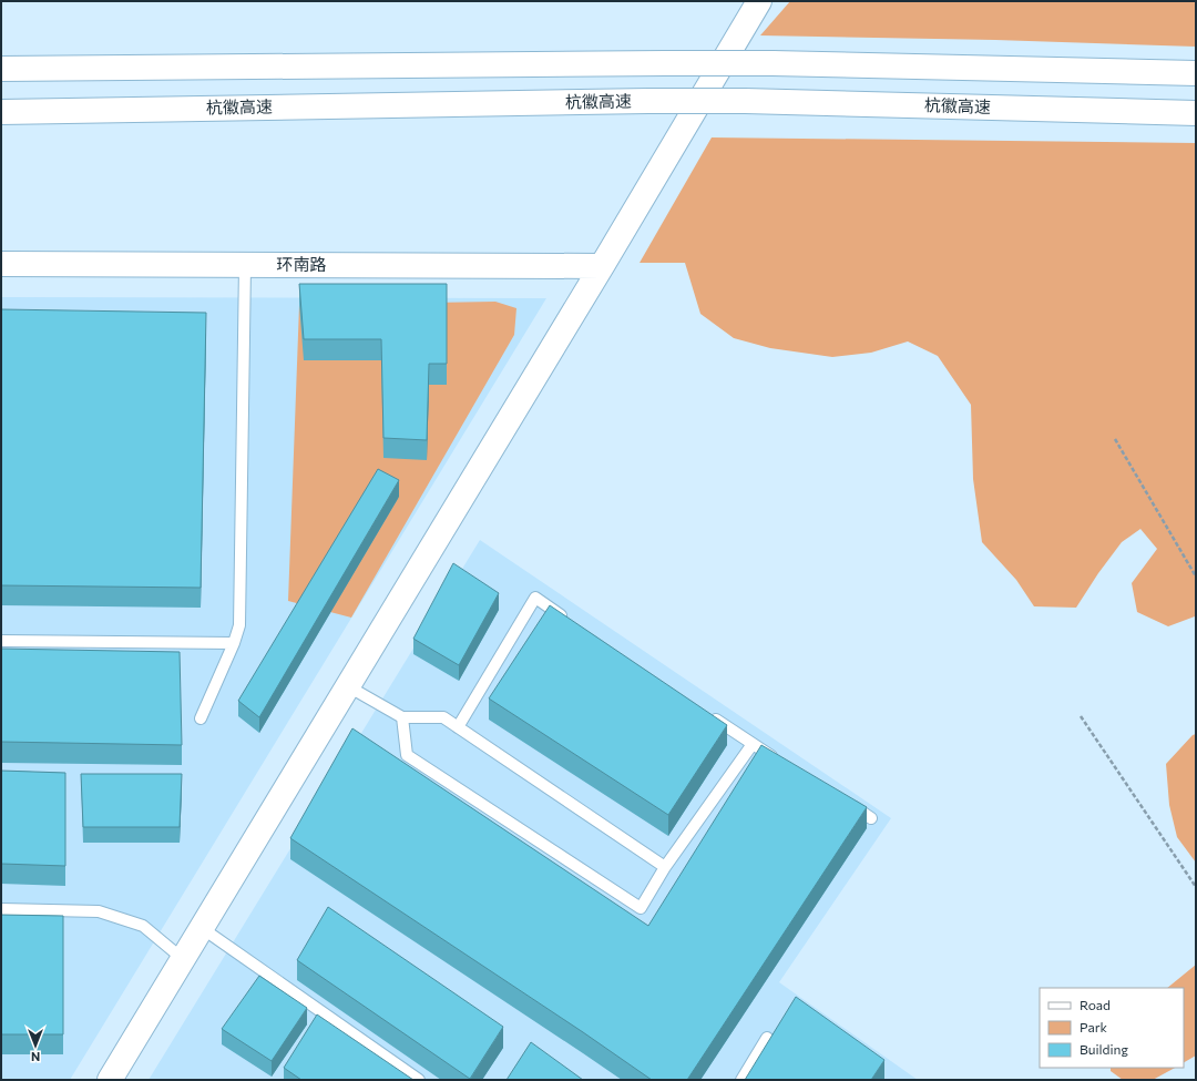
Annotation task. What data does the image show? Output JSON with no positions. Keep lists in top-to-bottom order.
{
  "streets": {
    "main road": ["杭徽高速", "环南路"]
  },
  "legend": ["Road", "Park", "Building"],
  "north": "bottom"
}
